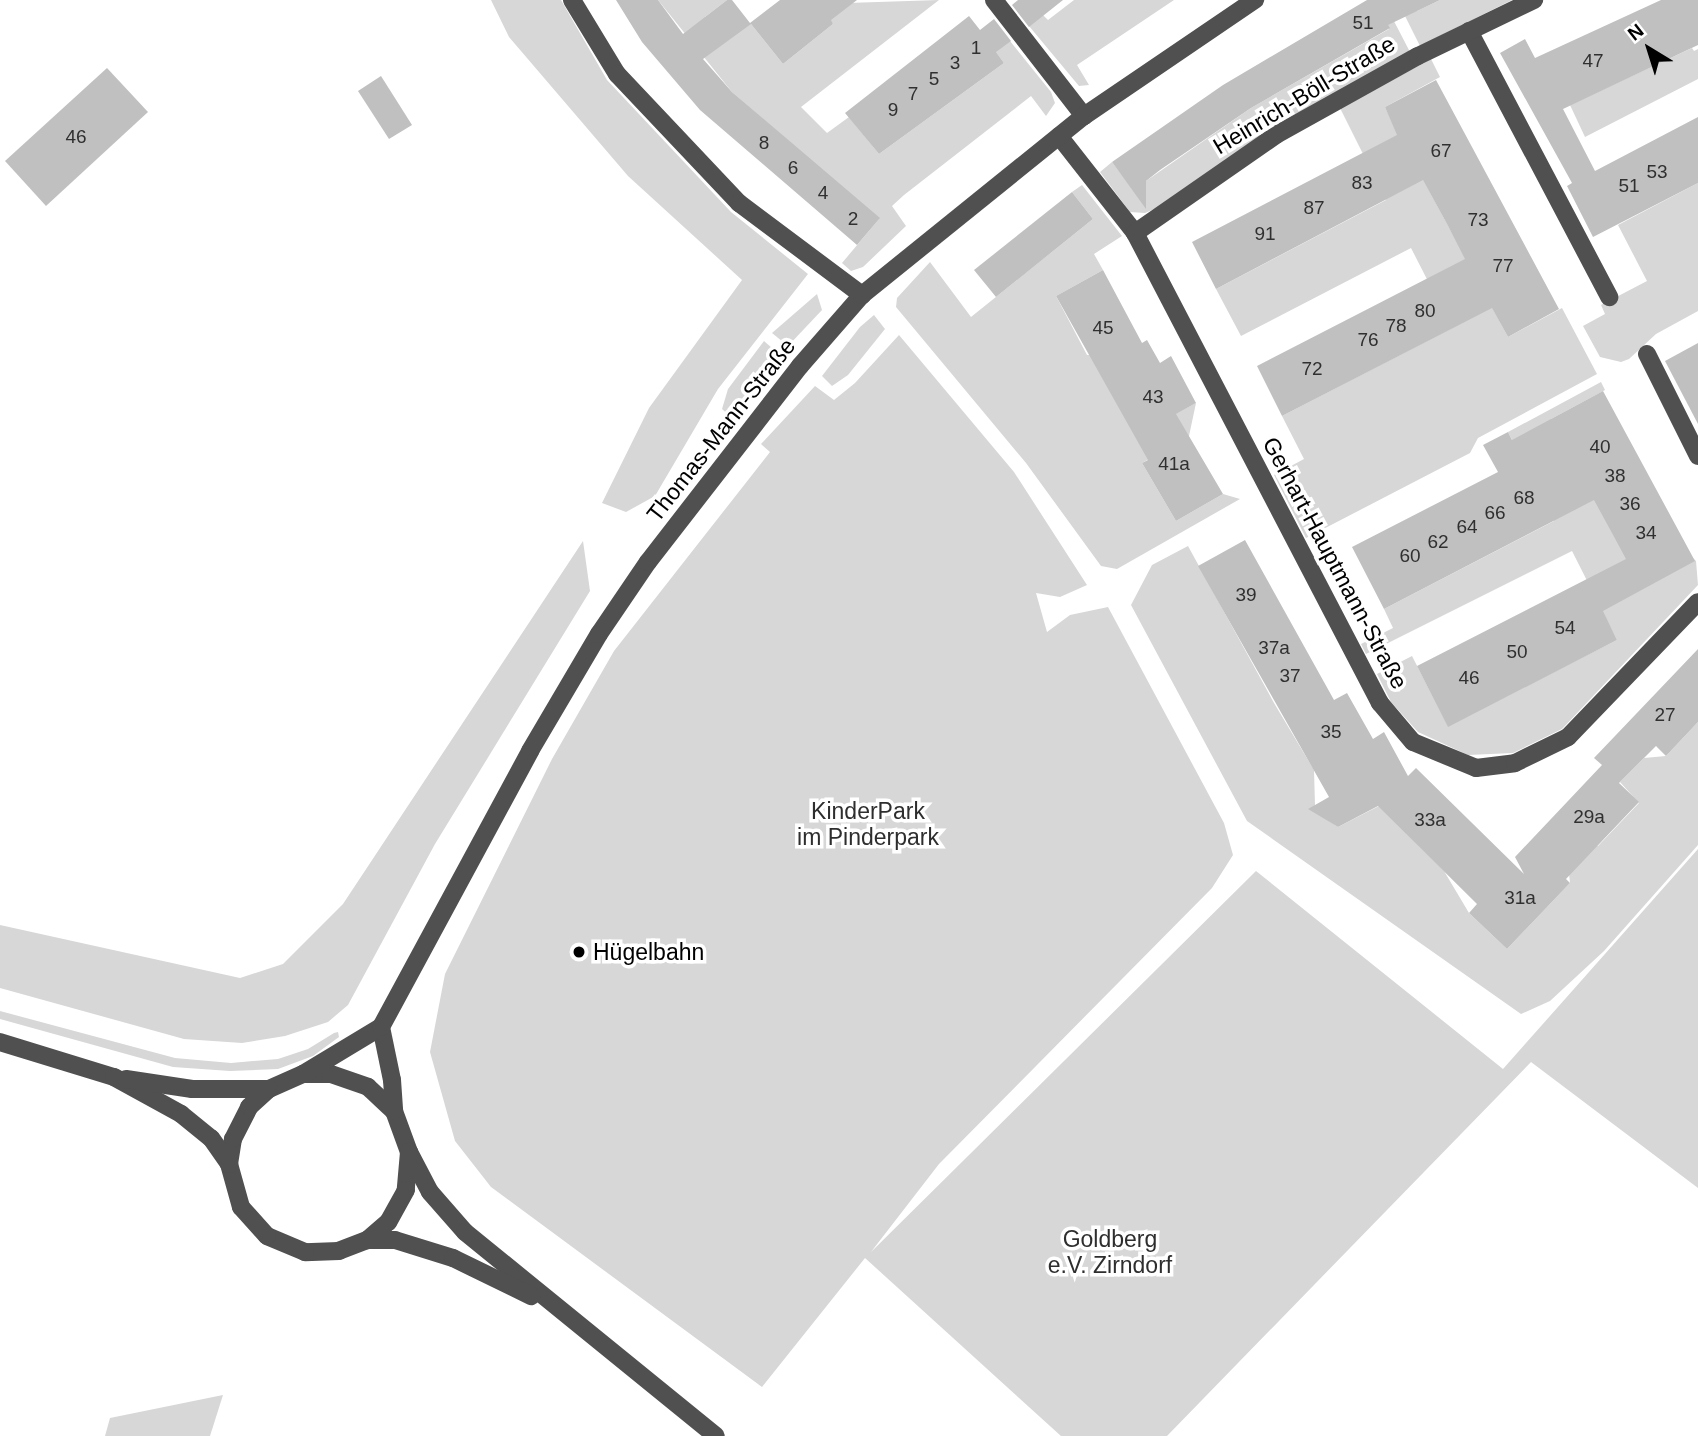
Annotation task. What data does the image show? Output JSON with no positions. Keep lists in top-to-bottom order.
{
  "streets": {
    "street": ["Heinrich-Böll-Straße", "Thomas-Mann-Straße", "Gerhart-Hauptmann-Straße"]
  },
  "crossings": [
    ["Heinrich-Böll-Straße", "Gerhart-Hauptmann-Straße"],
    ["Thomas-Mann-Straße", "Gerhart-Hauptmann-Straße"]
  ],
  "parks": ["KinderPark im Pinderpark", "Goldberg e.V. Zirndorf"],
  "places": ["Hügelbahn"],
  "house_numbers": [
    "51",
    "1",
    "47",
    "3",
    "5",
    "7",
    "9",
    "46",
    "8",
    "67",
    "6",
    "53",
    "83",
    "51",
    "4",
    "87",
    "2",
    "73",
    "91",
    "77",
    "80",
    "78",
    "45",
    "76",
    "72",
    "43",
    "40",
    "41a",
    "38",
    "68",
    "36",
    "66",
    "64",
    "34",
    "62",
    "60",
    "39",
    "54",
    "37a",
    "50",
    "37",
    "46",
    "27",
    "35",
    "29a",
    "33a",
    "31a"
  ],
  "north": "top left"
}
